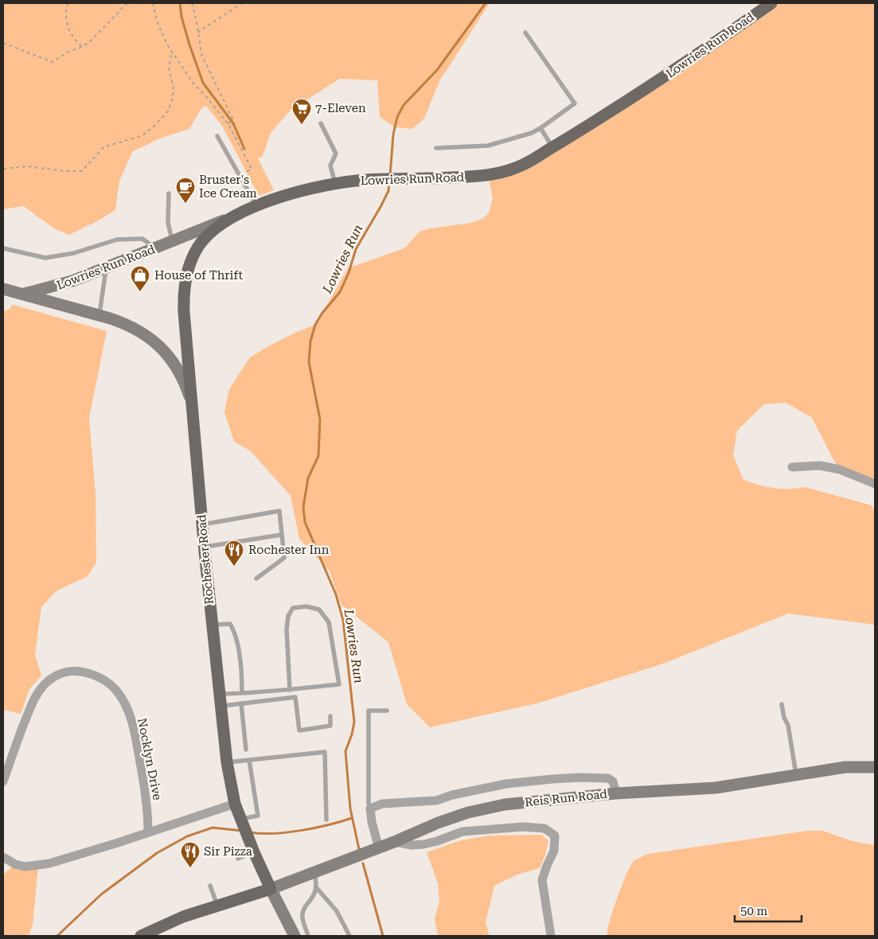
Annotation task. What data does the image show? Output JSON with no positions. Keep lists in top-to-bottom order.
{
  "streets": {
    "main road": ["Lowries Run Road", "Rochester Road"],
    "street": ["Nocklyn Drive", "Reis Run Road"]
  },
  "crossings": [
    ["Lowries Run Road", "Rochester Road"],
    ["Rochester Road", "Reis Run Road"]
  ],
  "water": ["Lowries Run"],
  "places": {
    "supermarket": ["7-Eleven"],
    "cafe": ["Bruster's Ice Cream"],
    "shop": ["House of Thrift"],
    "restaurant": ["Rochester Inn", "Sir Pizza"]
  },
  "scale_bar": "50 m"
}
